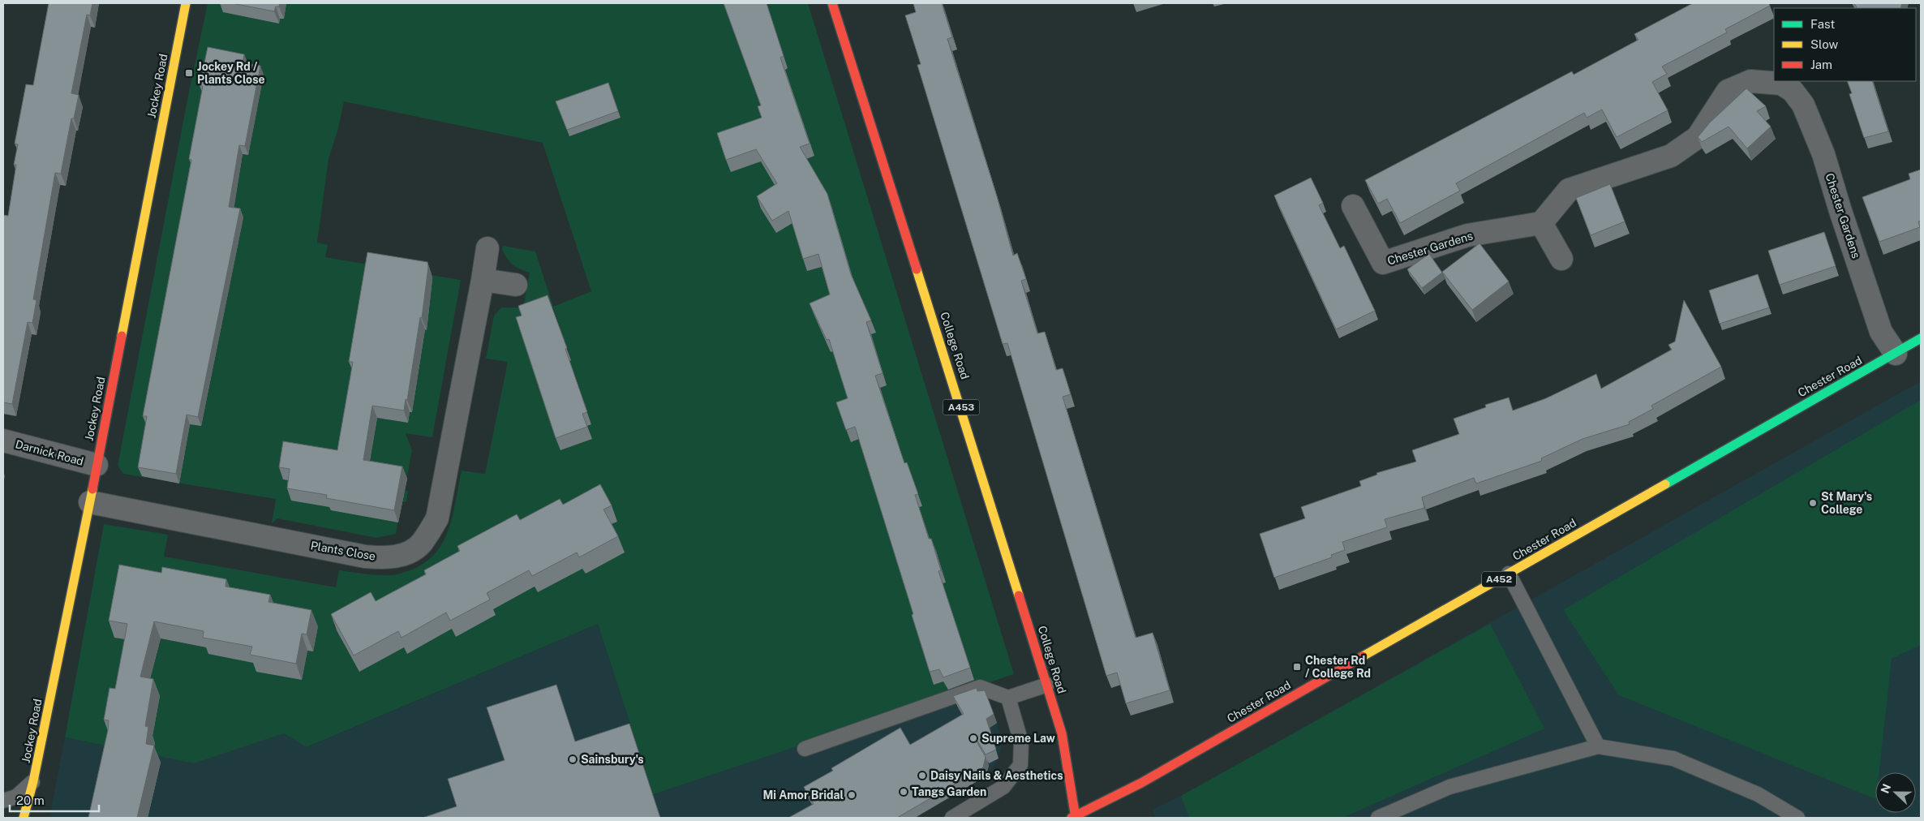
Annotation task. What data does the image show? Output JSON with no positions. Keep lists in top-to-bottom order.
{
  "streets": {
    "main road": [
      "Jockey Road",
      "College Road",
      "Chester Road",
      "A453",
      "A452"
    ],
    "street": ["Chester Gardens", "Darnick Road", "Plants Close"]
  },
  "crossings": [
    ["Jockey Road", "Darnick Road"],
    ["Jockey Road", "Plants Close"],
    ["Chester Gardens", "Chester Road"],
    ["College Road", "Chester Road"]
  ],
  "places": {
    "transit": ["Jockey Rd / Plants Close", "Chester Rd / College Rd"],
    "other": [
      "St Mary's College",
      "Supreme Law",
      "Sainsbury's",
      "Daisy Nails & Aesthetics",
      "Tangs Garden",
      "Mi Amor Bridal"
    ]
  },
  "legend": ["Fast", "Slow", "Jam"],
  "scale_bar": "20 m",
  "north": "left"
}
